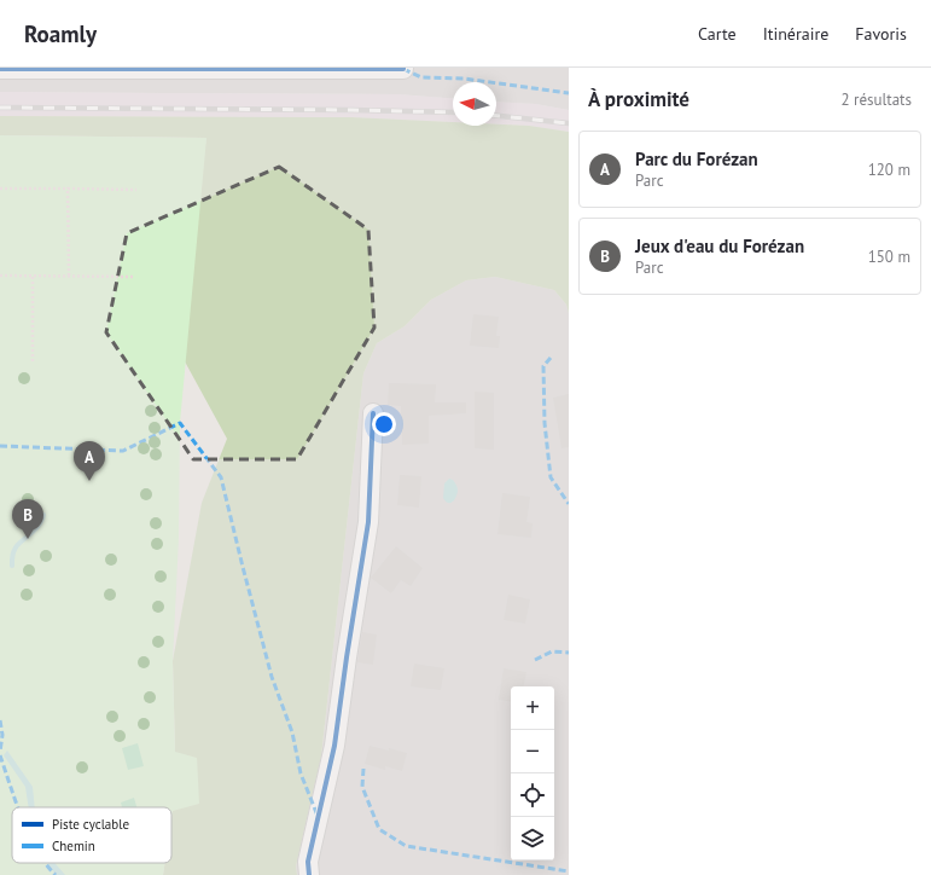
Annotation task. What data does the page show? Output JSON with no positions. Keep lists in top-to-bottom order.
{
  "legend": ["Piste cyclable", "Chemin"],
  "north": "left",
  "page": {
    "header": "Roamly",
    "nav": ["Carte", "Itinéraire", "Favoris"],
    "heading": ["À proximité", "2 résultats"],
    "list": [
      {
        "mark": "A",
        "name": "Parc du Forézan",
        "note": "Parc",
        "value": "120 m"
      },
      {
        "mark": "B",
        "name": "Jeux d'eau du Forézan",
        "note": "Parc",
        "value": "150 m"
      }
    ],
    "pins": ["A", "B"],
    "map_buttons": ["+", "−"]
  }
}
